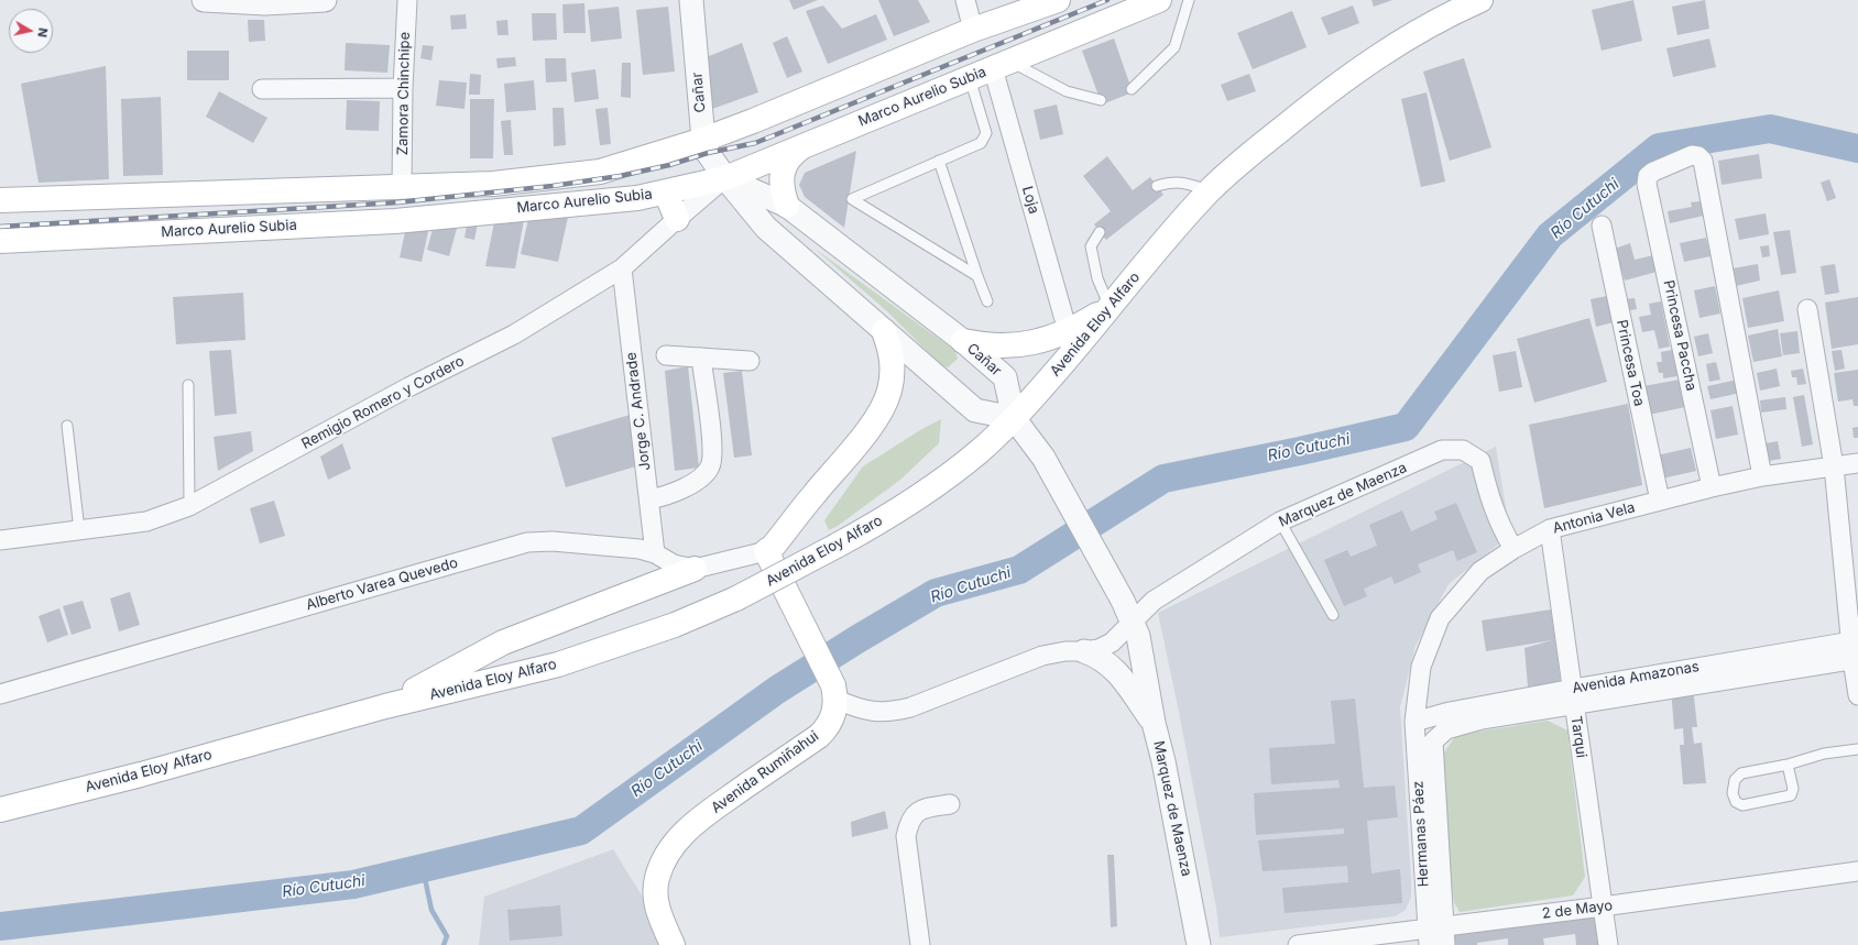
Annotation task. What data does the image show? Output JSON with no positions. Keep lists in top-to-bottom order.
{
  "streets": {
    "main road": ["Marco Aurelio Subia", "Avenida Eloy Alfaro", "Avenida Rumiñahui"],
    "street": [
      "Cañar",
      "Zamora Chinchipe",
      "Loja",
      "Princesa Paccha",
      "Princesa Toa",
      "Remigio Romero y Cordero",
      "Jorge C. Andrade",
      "Marquez de Maenza",
      "Antonia Vela",
      "Alberto Varea Quevedo",
      "Avenida Amazonas",
      "Tarqui",
      "Hermanas Páez",
      "2 de Mayo"
    ]
  },
  "crossings": [
    ["Cañar", "Marco Aurelio Subia"],
    ["Cañar", "Avenida Eloy Alfaro"],
    ["Cañar", "Remigio Romero y Cordero"],
    ["Cañar", "Marquez de Maenza"],
    ["Zamora Chinchipe", "Marco Aurelio Subia"],
    ["Marco Aurelio Subia", "Loja"],
    ["Marco Aurelio Subia", "Remigio Romero y Cordero"],
    ["Avenida Eloy Alfaro", "Marquez de Maenza"],
    ["Princesa Paccha", "Antonia Vela"],
    ["Princesa Toa", "Antonia Vela"],
    ["Remigio Romero y Cordero", "Jorge C. Andrade"],
    ["Jorge C. Andrade", "Alberto Varea Quevedo"],
    ["Marquez de Maenza", "Antonia Vela"],
    ["Marquez de Maenza", "Avenida Rumiñahui"],
    ["Antonia Vela", "Avenida Amazonas"],
    ["Antonia Vela", "Tarqui"],
    ["Antonia Vela", "Hermanas Páez"],
    ["Avenida Amazonas", "Tarqui"],
    ["Avenida Amazonas", "Hermanas Páez"],
    ["Tarqui", "2 de Mayo"],
    ["Hermanas Páez", "2 de Mayo"]
  ],
  "water": ["Río Cutuchi"],
  "north": "right"
}
